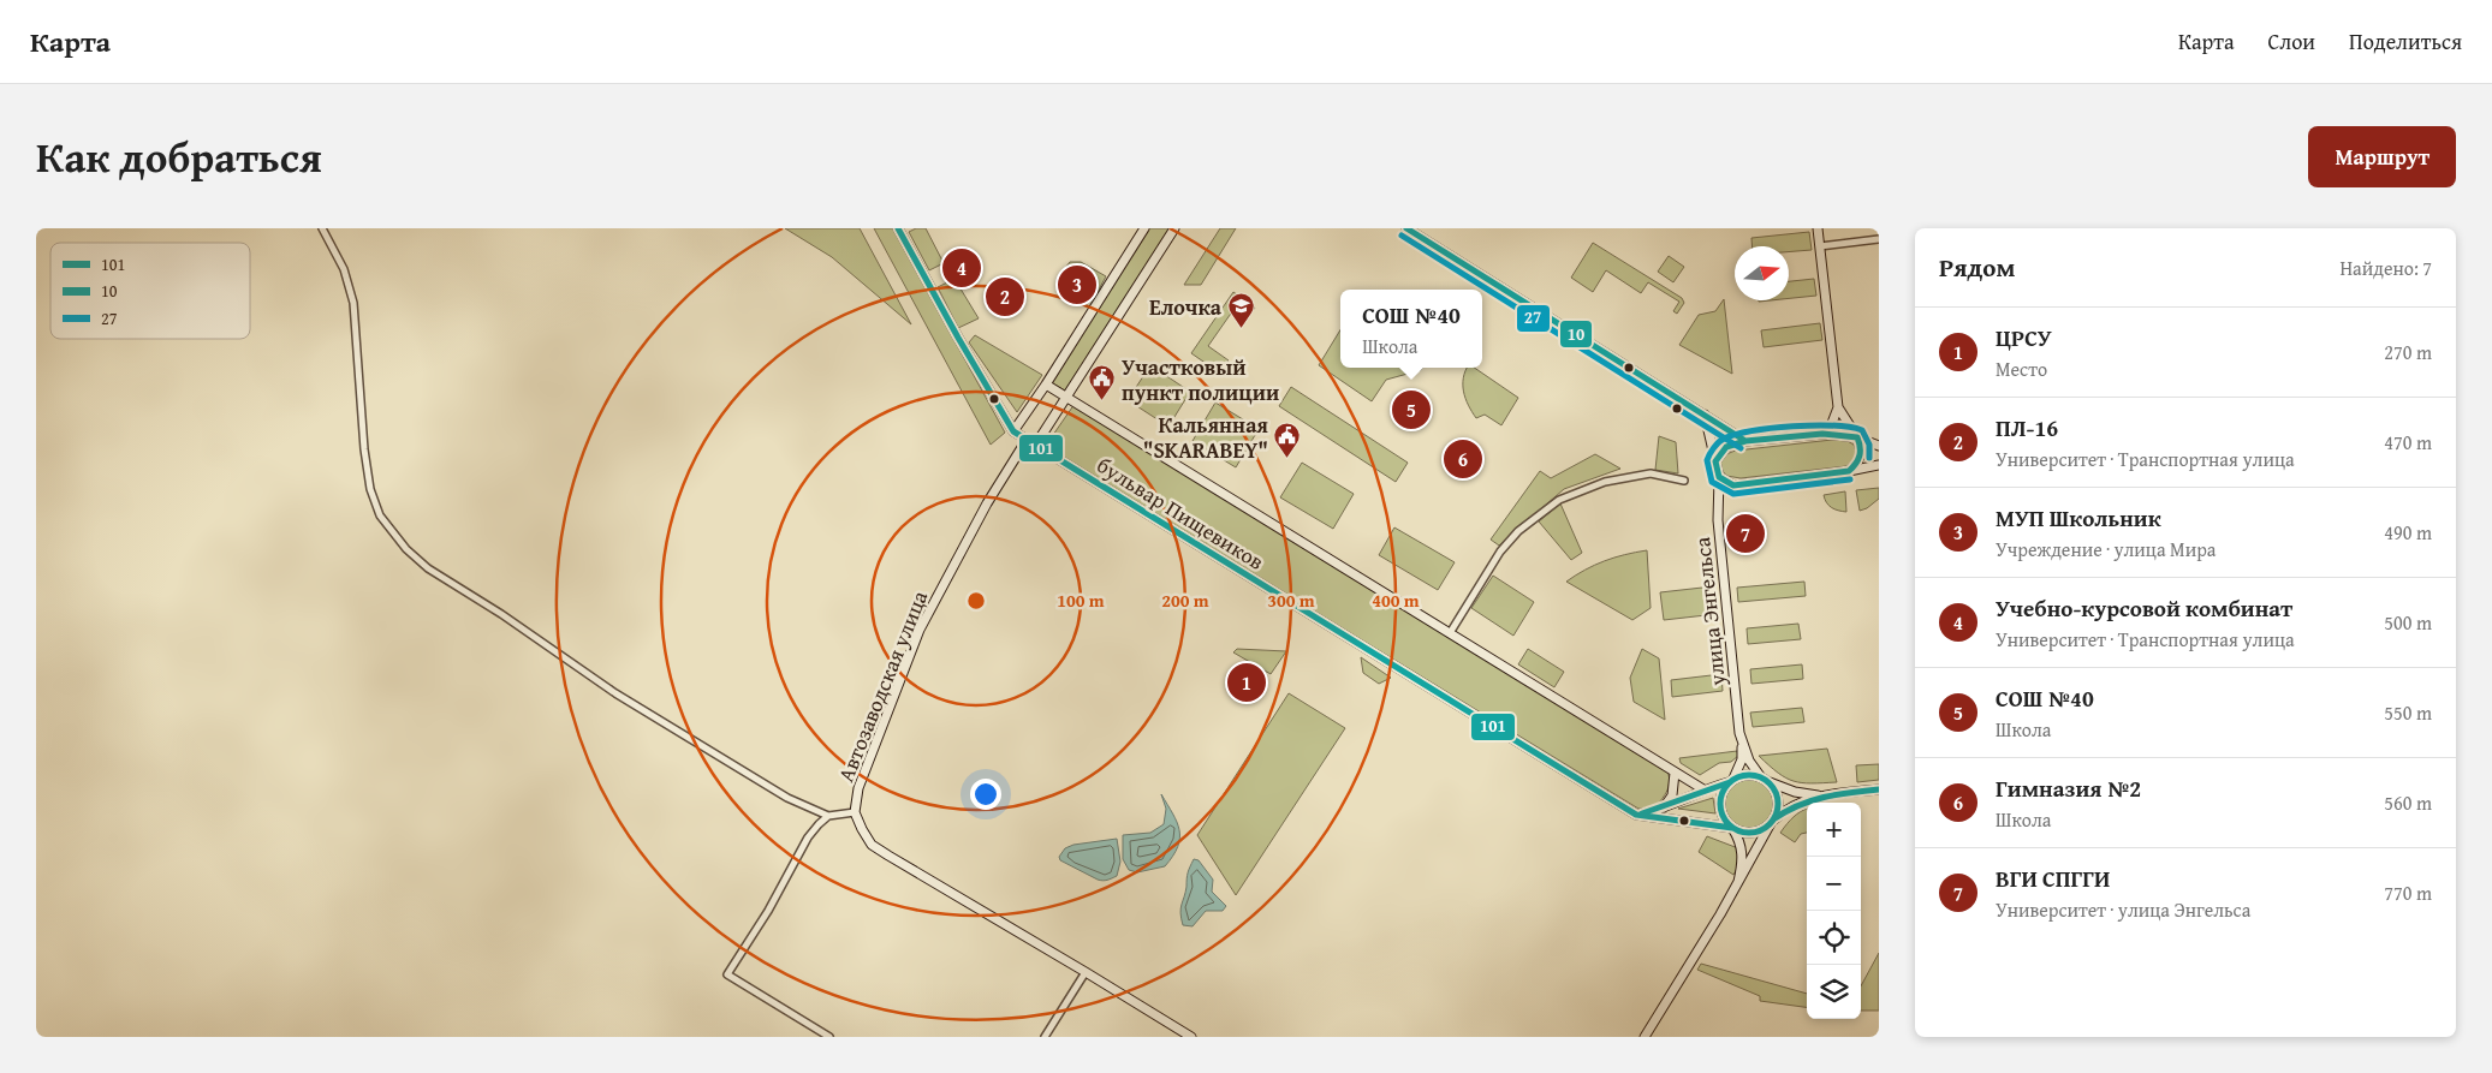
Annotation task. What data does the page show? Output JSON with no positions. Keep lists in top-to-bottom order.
{
  "streets": {
    "main road": ["бульвар Пищевиков", "улица Энгельса", "Автозаводская улица"]
  },
  "crossings": [
    ["бульвар Пищевиков", "улица Энгельса"],
    ["бульвар Пищевиков", "Автозаводская улица"]
  ],
  "places": {
    "school or university": ["Елочка"],
    "public building": ["Участковый пункт полиции", "Кальянная \"SKARABEY\""]
  },
  "lines": ["transit line 101", "transit line 10", "transit line 27"],
  "legend": ["101", "10", "27"],
  "north": "right",
  "page": {
    "header": "Карта",
    "nav": ["Карта", "Слои", "Поделиться"],
    "title": "Как добраться",
    "buttons": "Маршрут",
    "heading": ["Рядом", "Найдено: 7"],
    "pins": [
      "4",
      "3",
      "2",
      "5",
      "6",
      "7",
      "1"
    ],
    "popup": ["СОШ №40", "Школа"],
    "list": [
      {
        "mark": "1",
        "name": "ЦРСУ",
        "note": "Место",
        "value": "270 m"
      },
      {
        "mark": "2",
        "name": "ПЛ-16",
        "note": "Университет · Транспортная улица",
        "value": "470 m"
      },
      {
        "mark": "3",
        "name": "МУП Школьник",
        "note": "Учреждение · улица Мира",
        "value": "490 m"
      },
      {
        "mark": "4",
        "name": "Учебно-курсовой комбинат",
        "note": "Университет · Транспортная улица",
        "value": "500 m"
      },
      {
        "mark": "5",
        "name": "СОШ №40",
        "note": "Школа",
        "value": "550 m"
      },
      {
        "mark": "6",
        "name": "Гимназия №2",
        "note": "Школа",
        "value": "560 m"
      },
      {
        "mark": "7",
        "name": "ВГИ СПГГИ",
        "note": "Университет · улица Энгельса",
        "value": "770 m"
      }
    ],
    "map_buttons": ["+", "−"]
  },
  "rings": [
    "100 m",
    "200 m",
    "300 m",
    "400 m"
  ]
}
